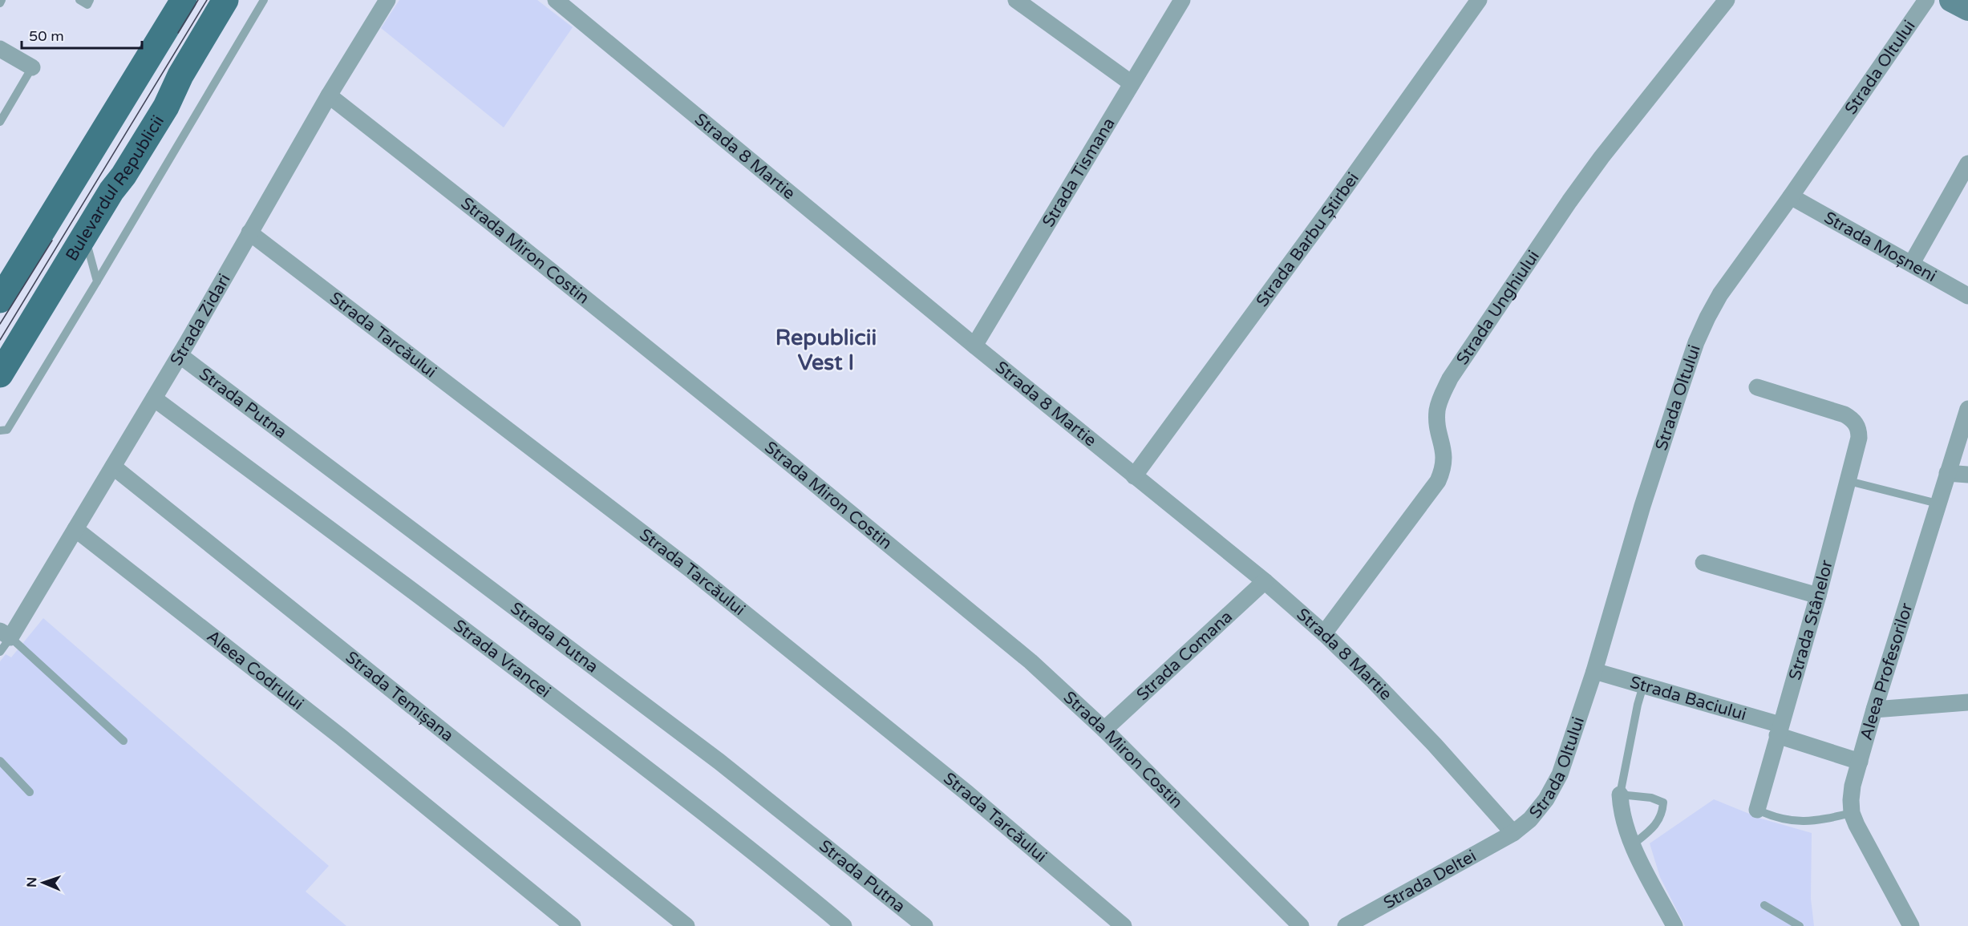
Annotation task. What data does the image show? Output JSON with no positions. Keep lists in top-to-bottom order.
{
  "streets": {
    "main road": ["Bulevardul Republicii"],
    "street": [
      "Strada Oltului",
      "Strada 8 Martie",
      "Strada Tismana",
      "Strada Barbu Știrbei",
      "Strada Moșneni",
      "Strada Miron Costin",
      "Strada Unghiului",
      "Strada Zidari",
      "Strada Tarcăului",
      "Strada Putna",
      "Strada Stânelor",
      "Strada Comana",
      "Strada Vrancei",
      "Aleea Codrului",
      "Aleea Profesorilor",
      "Strada Temișana",
      "Strada Baciului",
      "Strada Deltei"
    ]
  },
  "crossings": [
    ["Strada Oltului", "Strada 8 Martie"],
    ["Strada Oltului", "Strada Moșneni"],
    ["Strada Oltului", "Strada Baciului"],
    ["Strada Oltului", "Strada Deltei"],
    ["Strada 8 Martie", "Strada Tismana"],
    ["Strada 8 Martie", "Strada Barbu Știrbei"],
    ["Strada 8 Martie", "Strada Unghiului"],
    ["Strada 8 Martie", "Strada Comana"],
    ["Strada 8 Martie", "Strada Deltei"],
    ["Strada Miron Costin", "Strada Zidari"],
    ["Strada Miron Costin", "Strada Comana"],
    ["Strada Zidari", "Strada Tarcăului"],
    ["Strada Zidari", "Strada Putna"],
    ["Strada Zidari", "Strada Vrancei"],
    ["Strada Zidari", "Aleea Codrului"],
    ["Strada Zidari", "Strada Temișana"],
    ["Strada Stânelor", "Strada Baciului"],
    ["Aleea Profesorilor", "Strada Baciului"]
  ],
  "districts": ["Republicii Vest I"],
  "scale_bar": "50 m",
  "north": "left"
}
